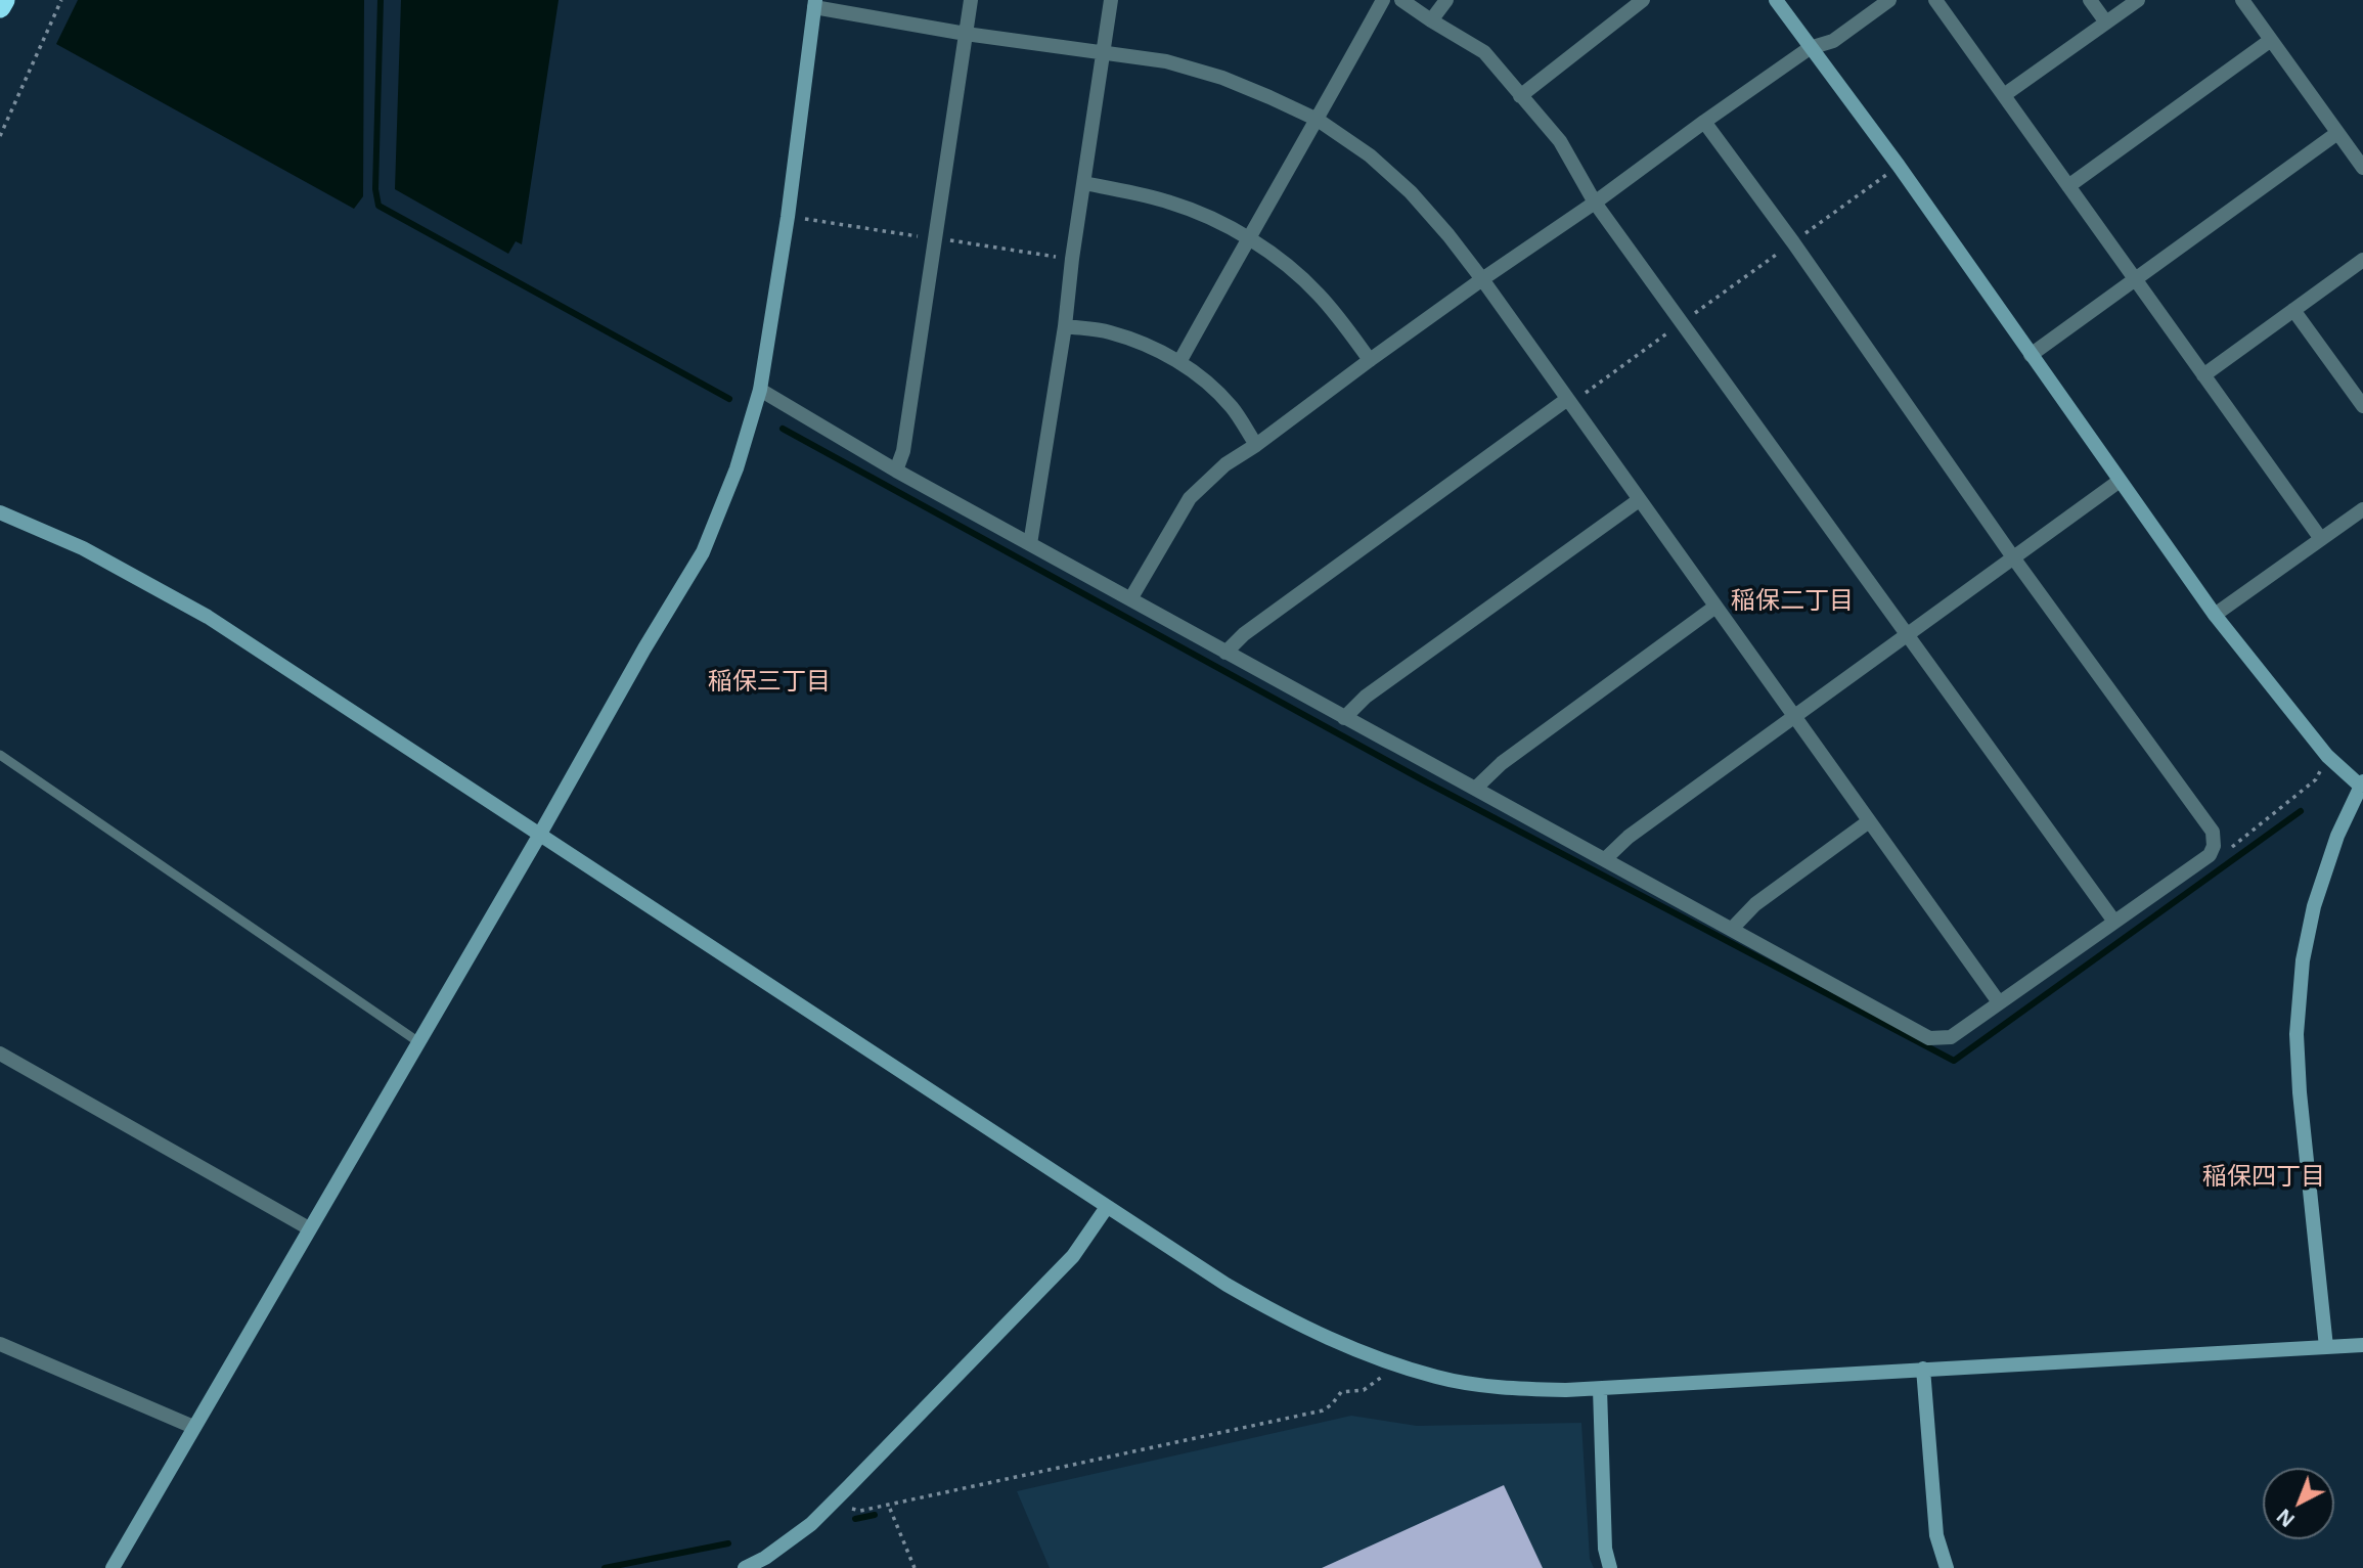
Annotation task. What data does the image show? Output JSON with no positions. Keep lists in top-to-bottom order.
{
  "districts": ["稲保二丁目", "稲保三丁目", "稲保四丁目"],
  "north": "bottom left"
}
